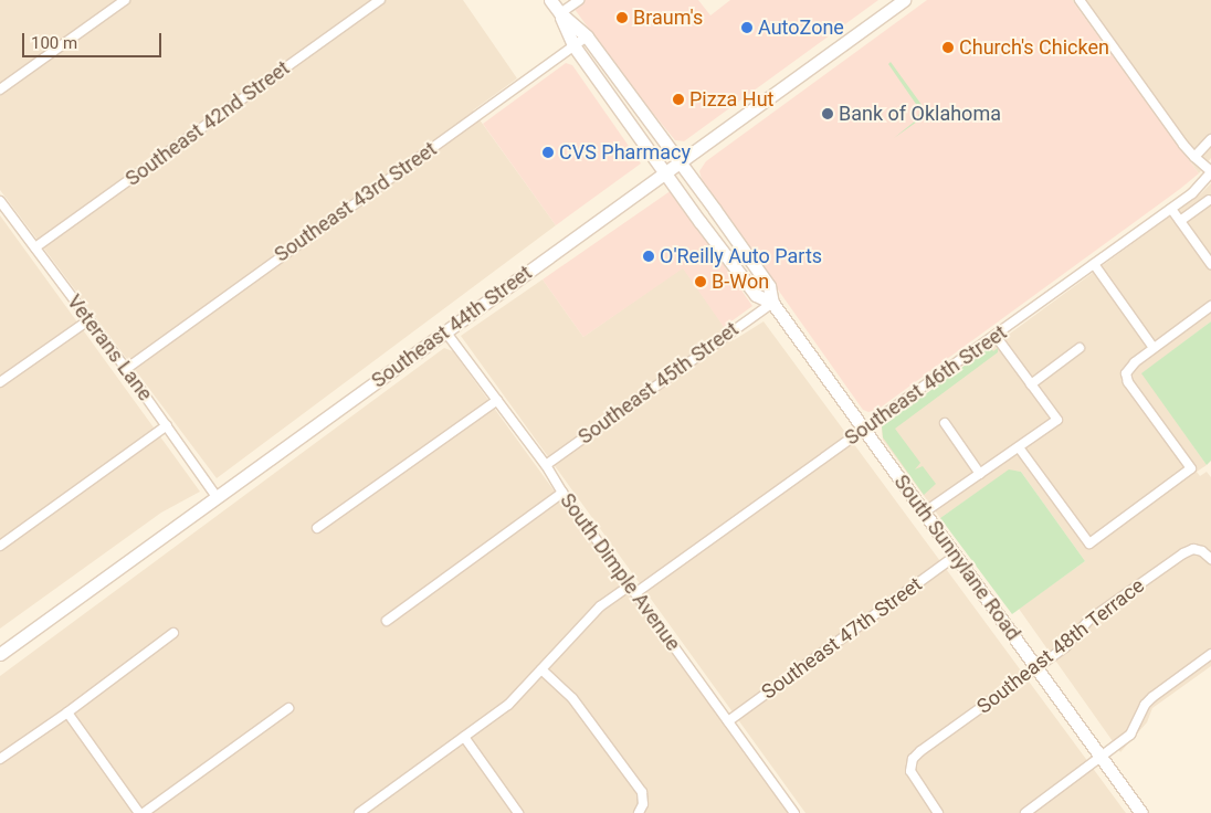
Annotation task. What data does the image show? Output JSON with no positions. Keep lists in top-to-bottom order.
{
  "streets": {
    "main road": ["Southeast 44th Street", "South Sunnylane Road"],
    "street": [
      "Southeast 42nd Street",
      "Southeast 43rd Street",
      "Veterans Lane",
      "Southeast 45th Street",
      "Southeast 46th Street",
      "South Dimple Avenue",
      "Southeast 47th Street",
      "Southeast 48th Terrace"
    ]
  },
  "crossings": [
    ["Southeast 42nd Street", "Veterans Lane"],
    ["Southeast 43rd Street", "Veterans Lane"],
    ["Southeast 43rd Street", "South Sunnylane Road"],
    ["Southeast 44th Street", "Veterans Lane"],
    ["Southeast 44th Street", "South Sunnylane Road"],
    ["Southeast 44th Street", "South Dimple Avenue"],
    ["Southeast 45th Street", "South Sunnylane Road"],
    ["Southeast 45th Street", "South Dimple Avenue"],
    ["Southeast 46th Street", "South Sunnylane Road"],
    ["Southeast 46th Street", "South Dimple Avenue"],
    ["South Sunnylane Road", "Southeast 47th Street"],
    ["South Sunnylane Road", "Southeast 48th Terrace"],
    ["South Dimple Avenue", "Southeast 47th Street"]
  ],
  "places": [
    "Braum's",
    "AutoZone",
    "Church's Chicken",
    "Pizza Hut",
    "Bank of Oklahoma",
    "CVS Pharmacy",
    "O'Reilly Auto Parts",
    "B-Won"
  ],
  "scale_bar": "100 m"
}
